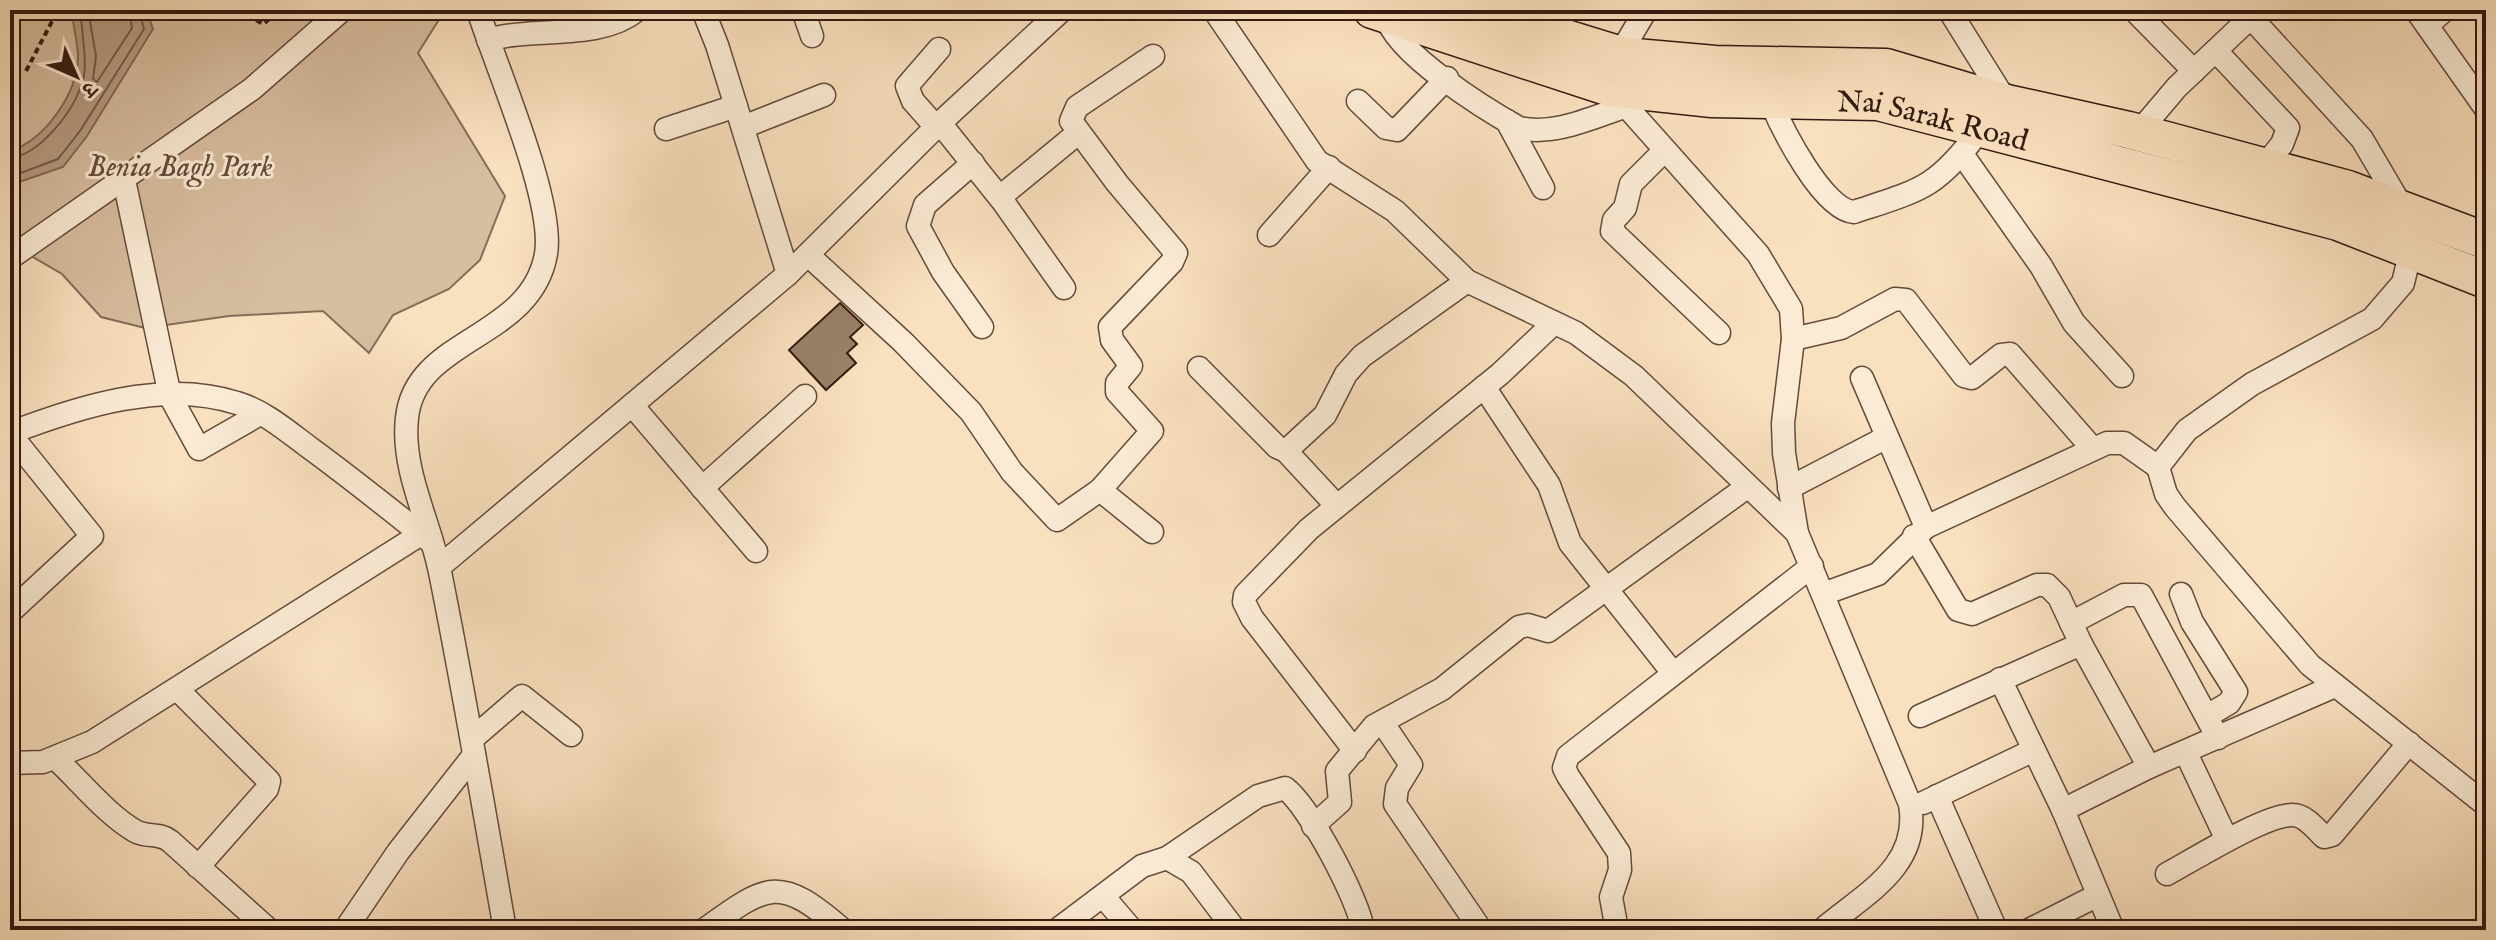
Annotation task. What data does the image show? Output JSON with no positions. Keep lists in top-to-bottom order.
{
  "streets": {
    "main road": ["Nai Sarak Road"]
  },
  "parks": ["Benia Bagh Park"],
  "north": "bottom right"
}
